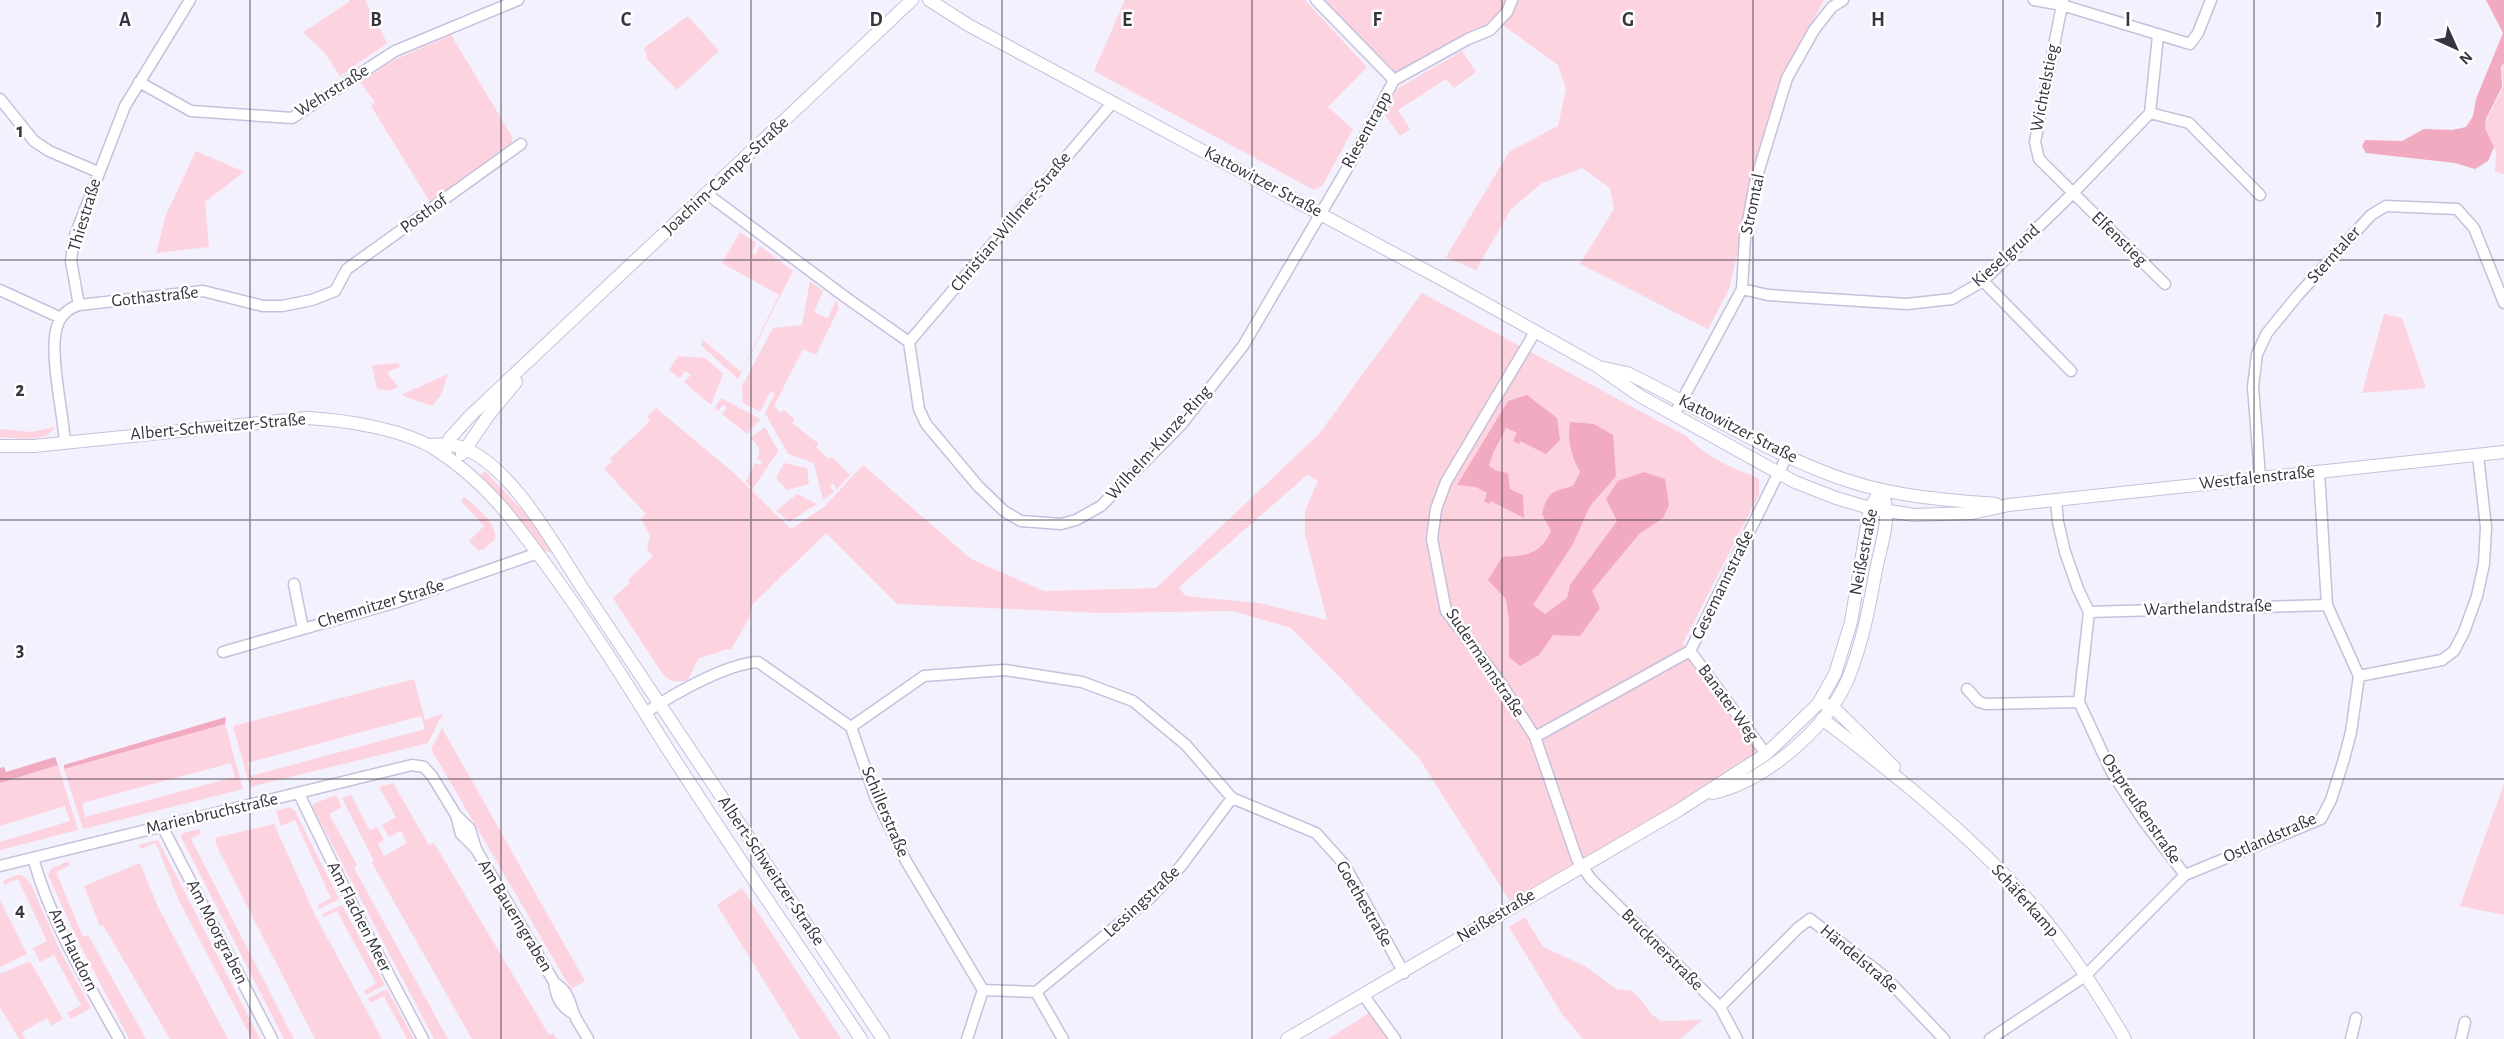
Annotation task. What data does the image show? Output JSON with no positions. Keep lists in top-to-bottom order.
{
  "streets": {
    "street": [
      "Wichtelstieg",
      "Wehrstraße",
      "Riesentrapp",
      "Joachim-Campe-Straße",
      "Kattowitzer Straße",
      "Stromtal",
      "Posthof",
      "Thiestraße",
      "Christian-Willmer-Straße",
      "Elfenstieg",
      "Sterntaler",
      "Kieselgrund",
      "Gothastraße",
      "Albert-Schweitzer-Straße",
      "Wilhelm-Kunze-Ring",
      "Westfalenstraße",
      "Neißestraße",
      "Gesemannstraße",
      "Chemnitzer Straße",
      "Warthelandstraße",
      "Sudermannstraße",
      "Banater Weg",
      "Ostpreußenstraße",
      "Schillerstraße",
      "Marienbruchstraße",
      "Ostlandstraße",
      "Schäferkamp",
      "Lessingstraße",
      "Goethestraße",
      "Am Bauerngraben",
      "Am Flachen Meer",
      "Am Moorgraben",
      "Am Haudorn",
      "Brucknerstraße",
      "Händelstraße"
    ]
  },
  "crossings": [
    ["Wichtelstieg", "Elfenstieg"],
    ["Wichtelstieg", "Kieselgrund"],
    ["Wehrstraße", "Thiestraße"],
    ["Riesentrapp", "Kattowitzer Straße"],
    ["Riesentrapp", "Wilhelm-Kunze-Ring"],
    ["Joachim-Campe-Straße", "Albert-Schweitzer-Straße"],
    ["Kattowitzer Straße", "Stromtal"],
    ["Kattowitzer Straße", "Christian-Willmer-Straße"],
    ["Kattowitzer Straße", "Wilhelm-Kunze-Ring"],
    ["Kattowitzer Straße", "Westfalenstraße"],
    ["Kattowitzer Straße", "Neißestraße"],
    ["Kattowitzer Straße", "Gesemannstraße"],
    ["Kattowitzer Straße", "Sudermannstraße"],
    ["Stromtal", "Kieselgrund"],
    ["Posthof", "Gothastraße"],
    ["Thiestraße", "Gothastraße"],
    ["Christian-Willmer-Straße", "Wilhelm-Kunze-Ring"],
    ["Elfenstieg", "Kieselgrund"],
    ["Sterntaler", "Westfalenstraße"],
    ["Albert-Schweitzer-Straße", "Chemnitzer Straße"],
    ["Westfalenstraße", "Neißestraße"],
    ["Neißestraße", "Sudermannstraße"],
    ["Neißestraße", "Banater Weg"],
    ["Neißestraße", "Schäferkamp"],
    ["Neißestraße", "Goethestraße"],
    ["Neißestraße", "Brucknerstraße"],
    ["Gesemannstraße", "Sudermannstraße"],
    ["Gesemannstraße", "Banater Weg"],
    ["Sudermannstraße", "Brucknerstraße"],
    ["Ostpreußenstraße", "Ostlandstraße"],
    ["Schillerstraße", "Goethestraße"],
    ["Marienbruchstraße", "Am Bauerngraben"],
    ["Marienbruchstraße", "Am Flachen Meer"],
    ["Marienbruchstraße", "Am Moorgraben"],
    ["Marienbruchstraße", "Am Haudorn"],
    ["Ostlandstraße", "Schäferkamp"],
    ["Lessingstraße", "Goethestraße"],
    ["Brucknerstraße", "Händelstraße"]
  ],
  "north": "bottom right",
  "grid": {
    "columns": [
      "A",
      "B",
      "C",
      "D",
      "E",
      "F",
      "G",
      "H",
      "I",
      "J"
    ],
    "rows": [
      "1",
      "2",
      "3",
      "4"
    ]
  }
}
